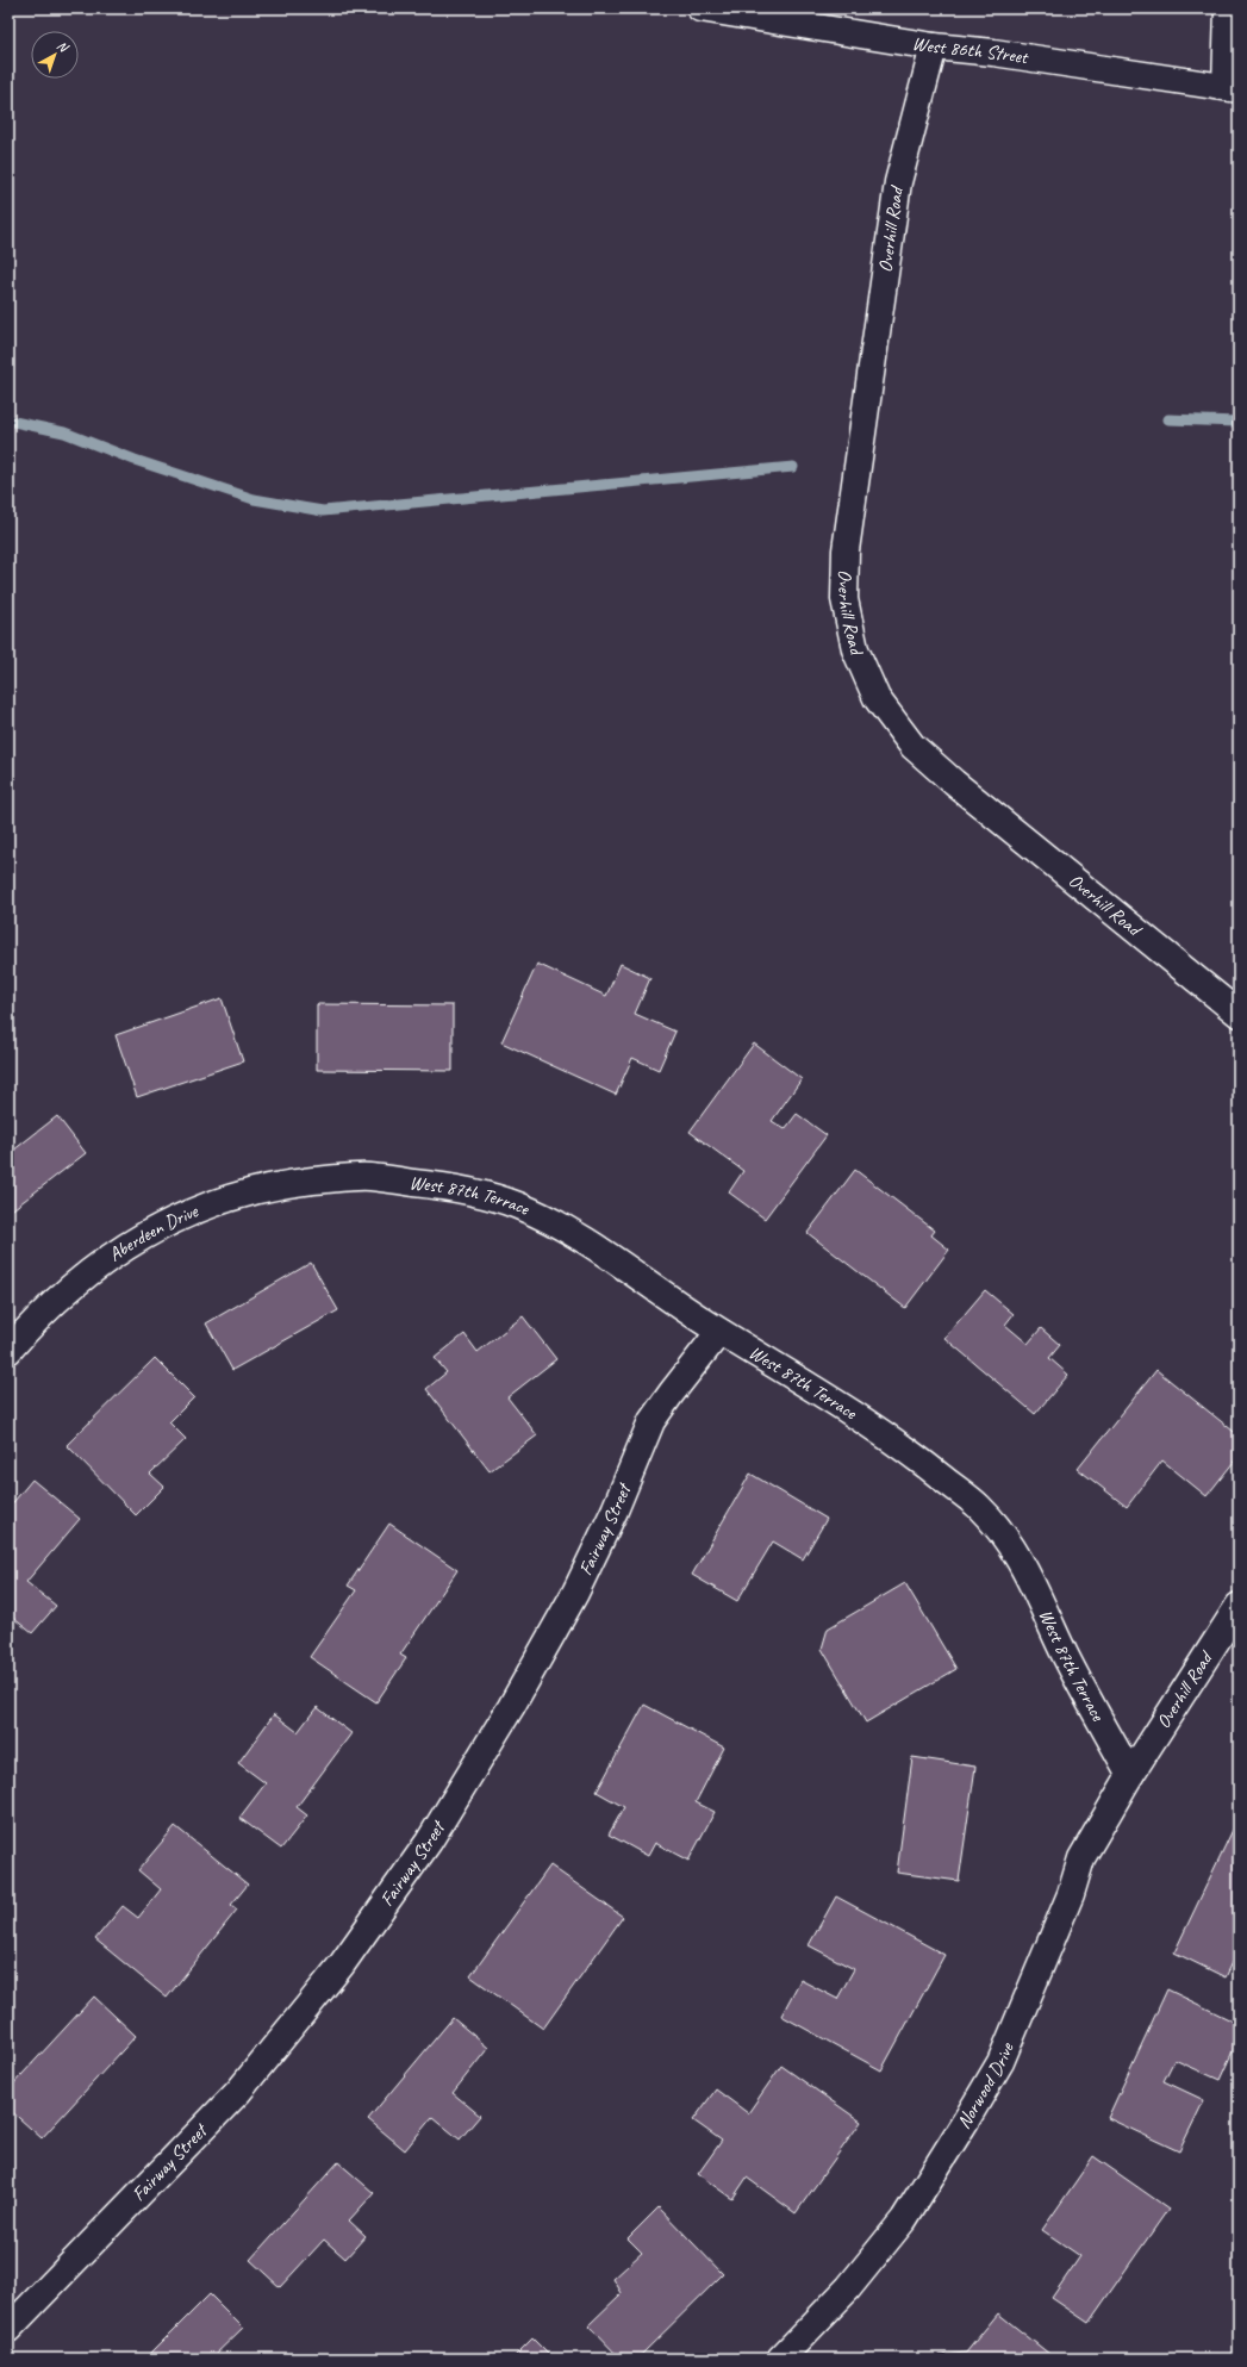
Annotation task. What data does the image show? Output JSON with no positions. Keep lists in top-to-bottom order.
{
  "streets": {
    "street": [
      "West 86th Street",
      "Overhill Road",
      "West 87th Terrace",
      "Aberdeen Drive",
      "Fairway Street",
      "Norwood Drive"
    ]
  },
  "crossings": [
    ["West 86th Street", "Overhill Road"],
    ["Overhill Road", "West 87th Terrace"],
    ["Overhill Road", "Norwood Drive"],
    ["West 87th Terrace", "Aberdeen Drive"],
    ["West 87th Terrace", "Fairway Street"],
    ["West 87th Terrace", "Norwood Drive"]
  ],
  "north": "top right"
}
